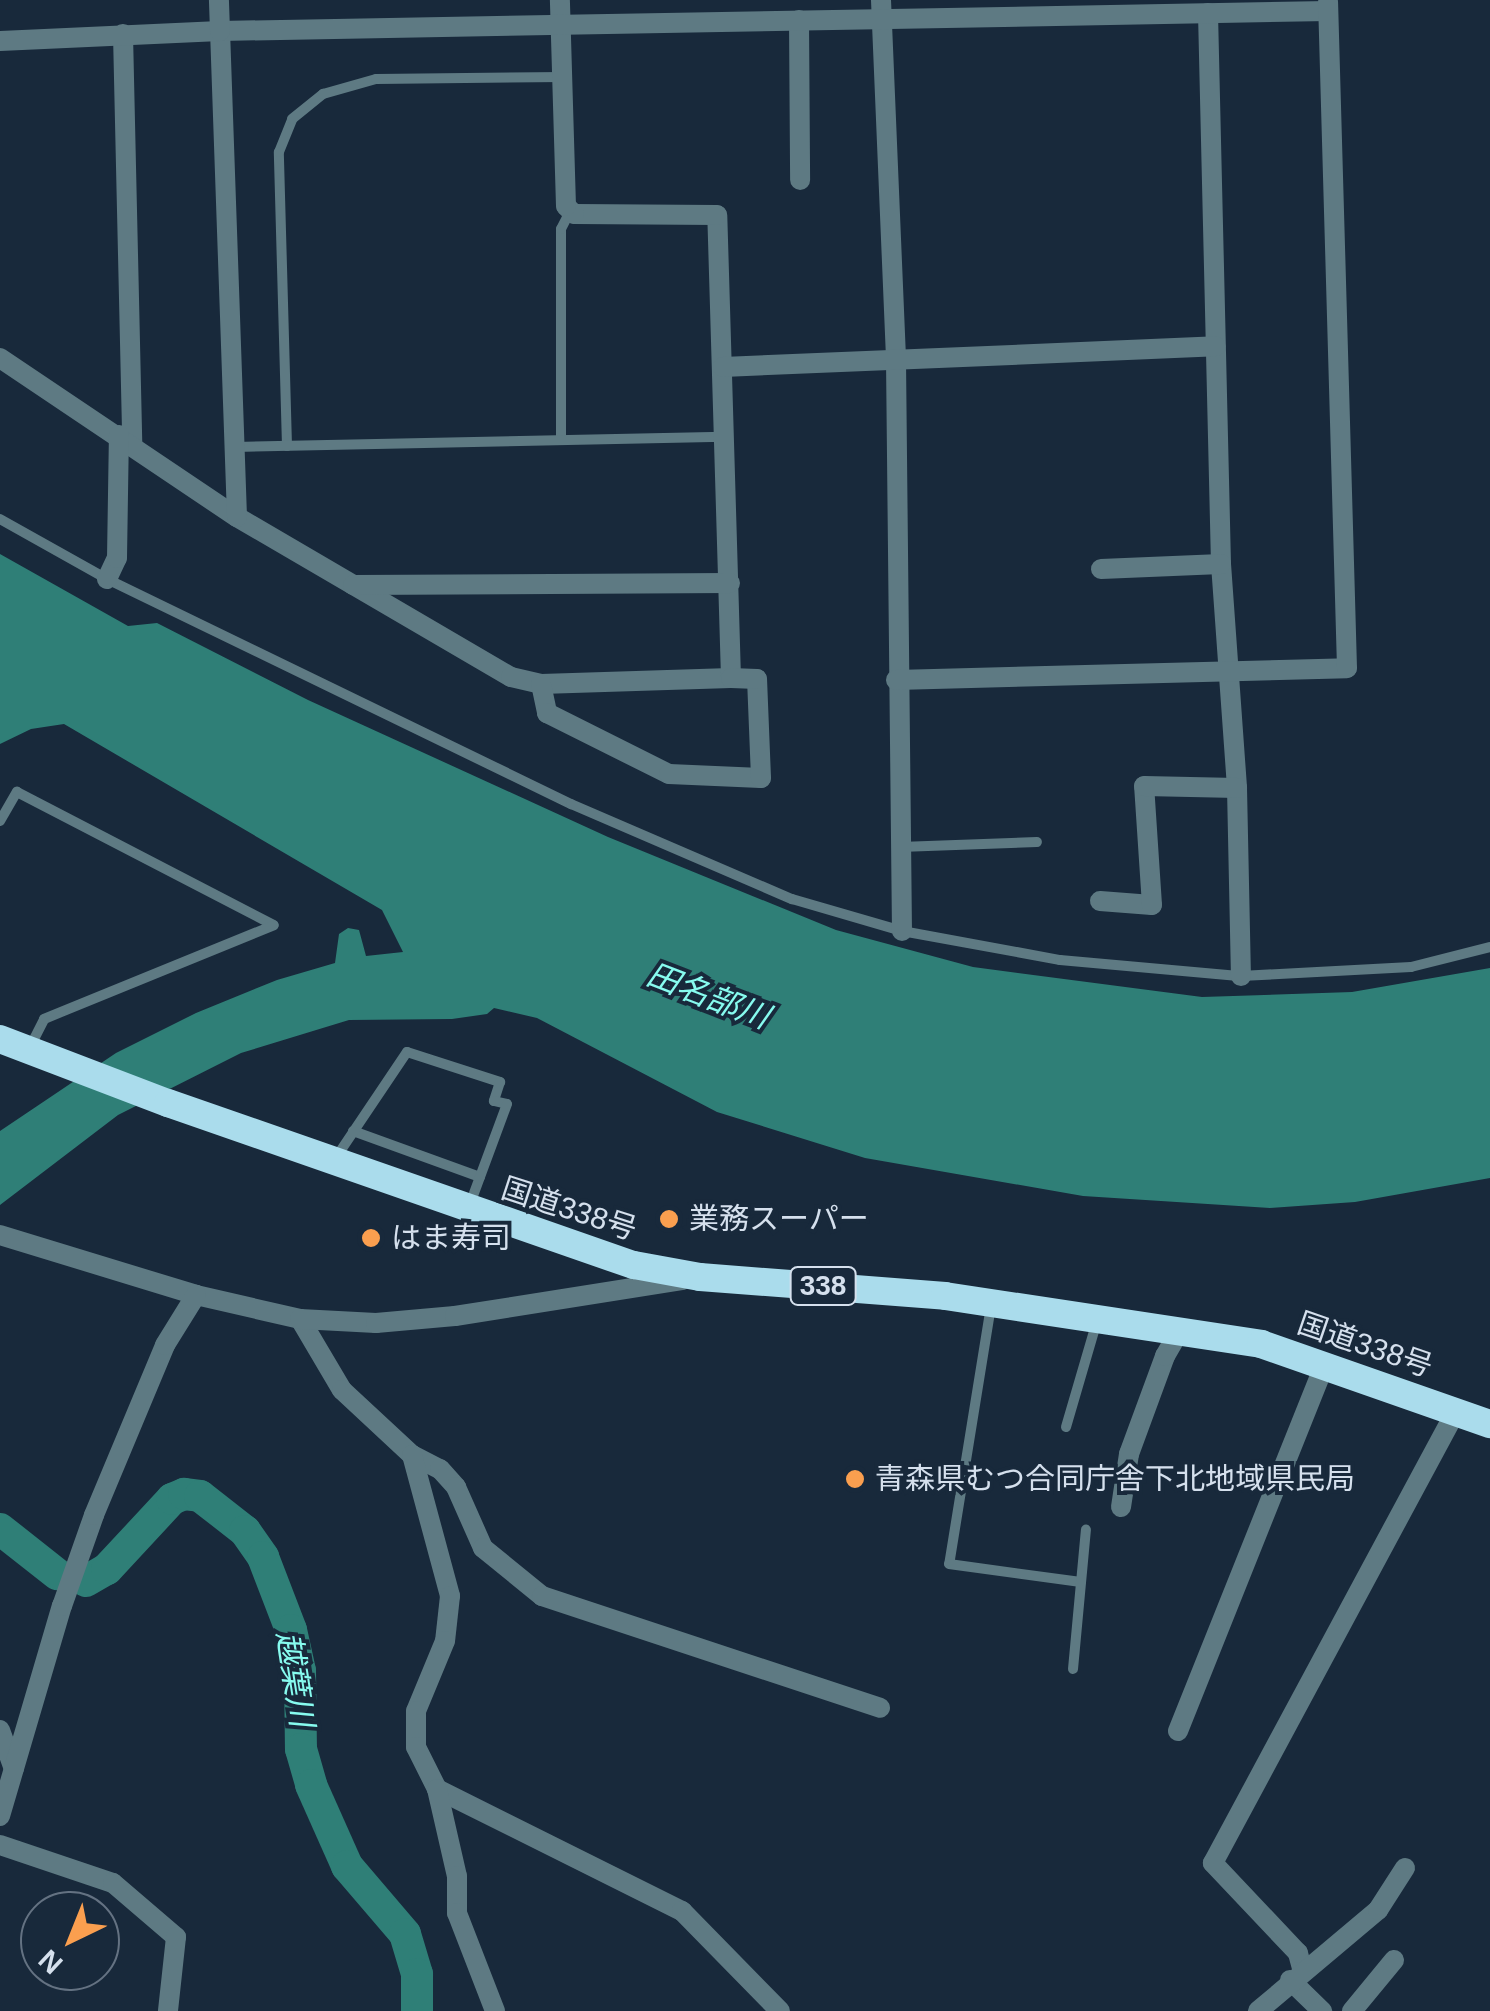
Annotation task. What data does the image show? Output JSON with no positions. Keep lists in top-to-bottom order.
{
  "streets": {
    "highway": ["国道338号", "338"]
  },
  "water": ["田名部川", "越葉川"],
  "places": ["業務スーパー", "はま寿司", "青森県むつ合同庁舎下北地域県民局"],
  "north": "bottom left"
}
